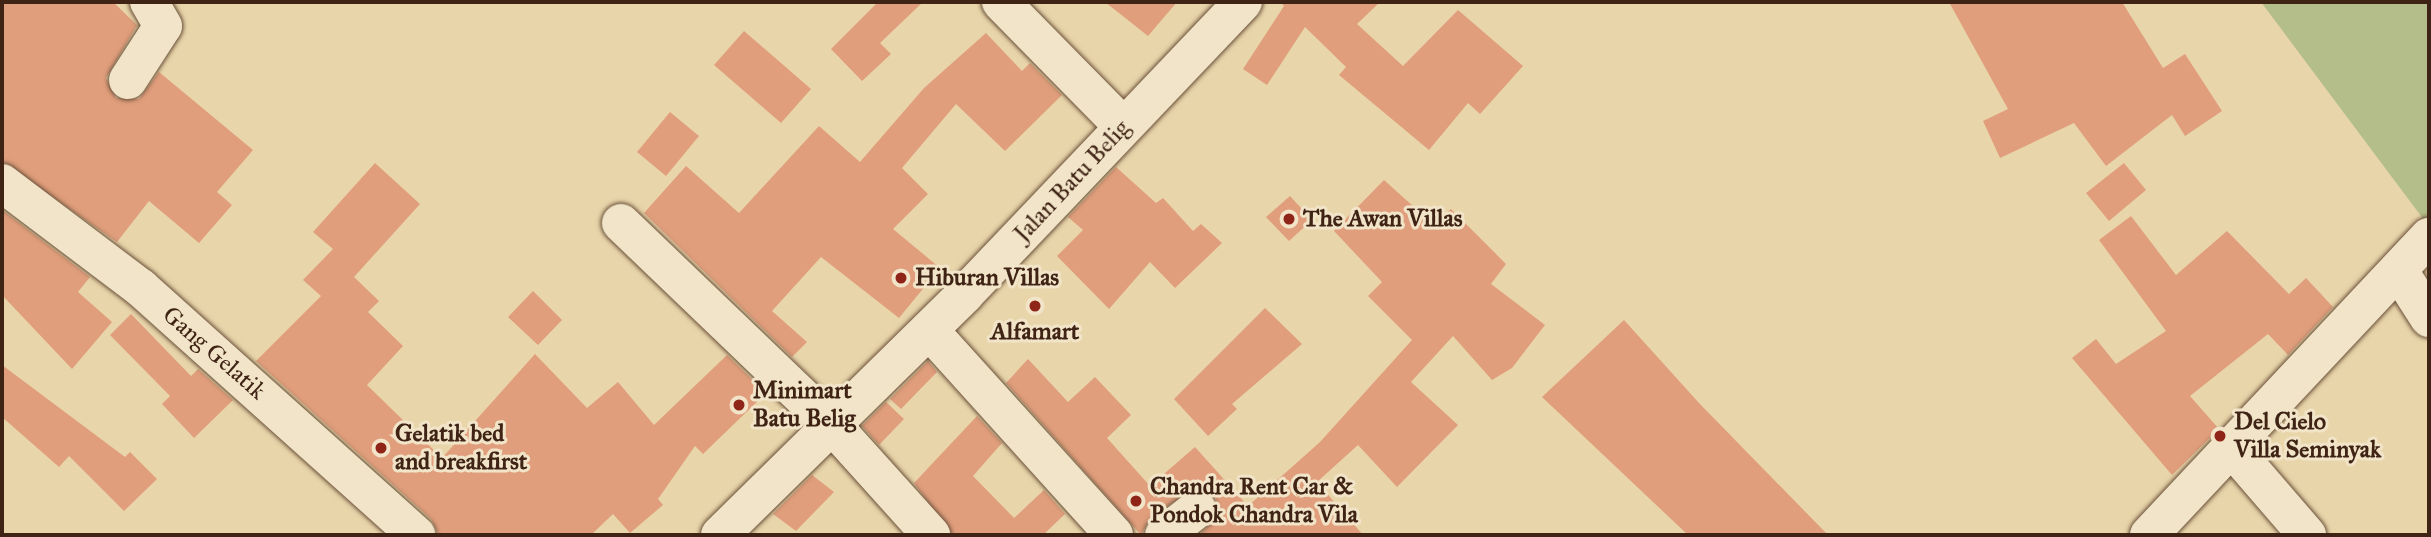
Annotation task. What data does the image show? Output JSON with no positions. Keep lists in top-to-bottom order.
{
  "streets": {
    "street": ["Jalan Batu Belig", "Gang Gelatik"]
  },
  "places": [
    "The Awan Villas",
    "Hiburan Villas",
    "Alfamart",
    "Minimart Batu Belig",
    "Del Cielo Villa Seminyak",
    "Gelatik bed and breakfirst",
    "Chandra Rent Car & Pondok Chandra Vila"
  ]
}
